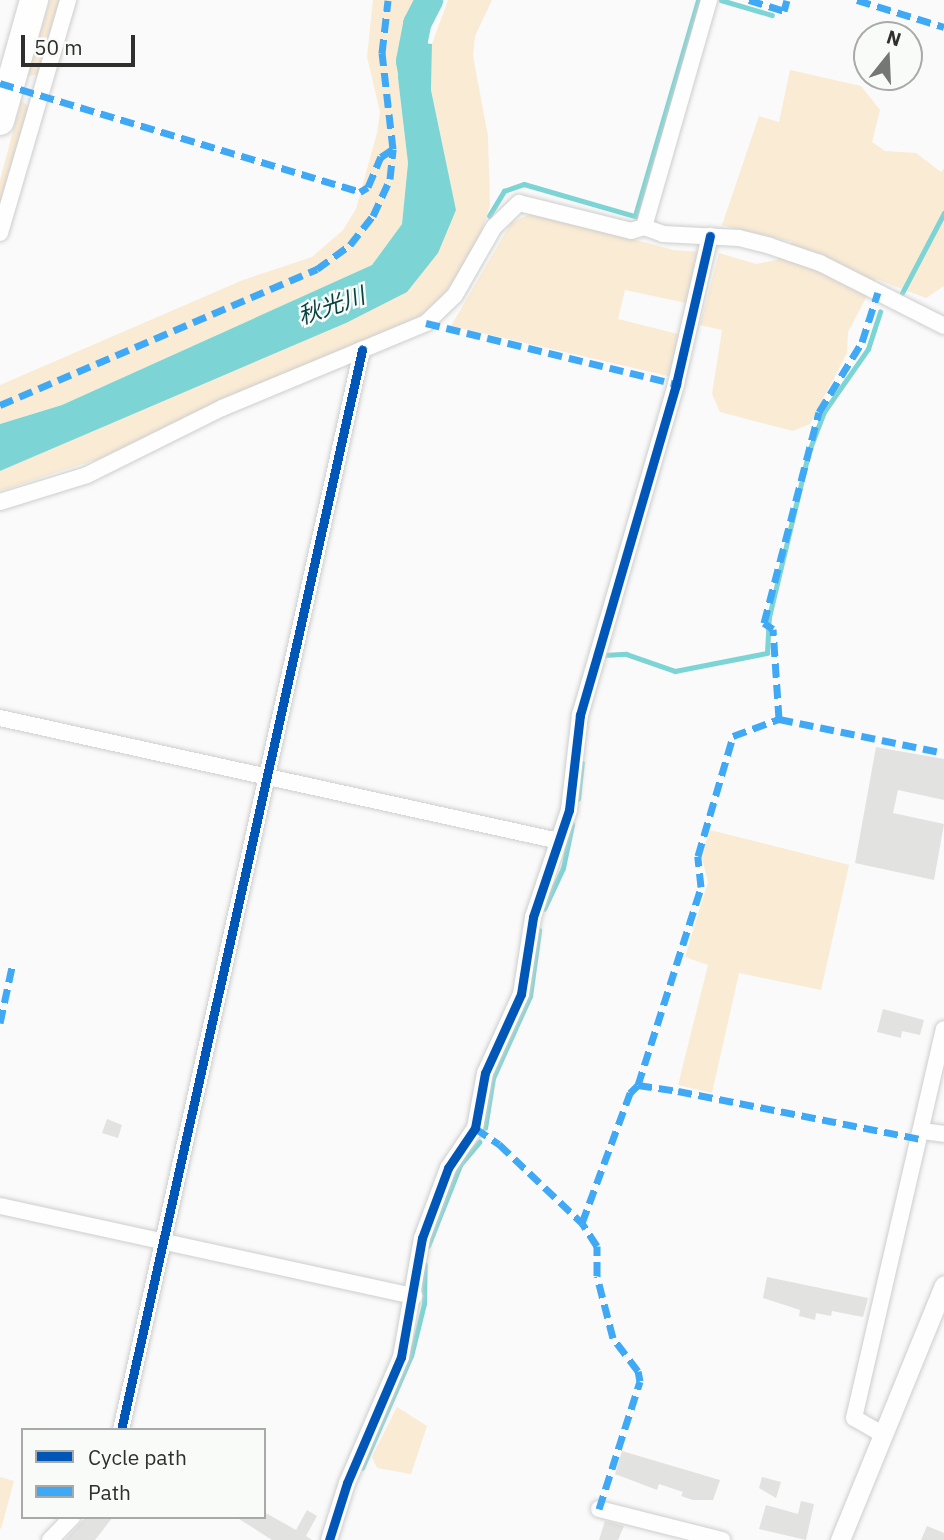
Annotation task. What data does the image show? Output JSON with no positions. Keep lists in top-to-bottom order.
{
  "water": ["秋光川"],
  "legend": ["Cycle path", "Path"],
  "scale_bar": "50 m",
  "north": "top"
}
